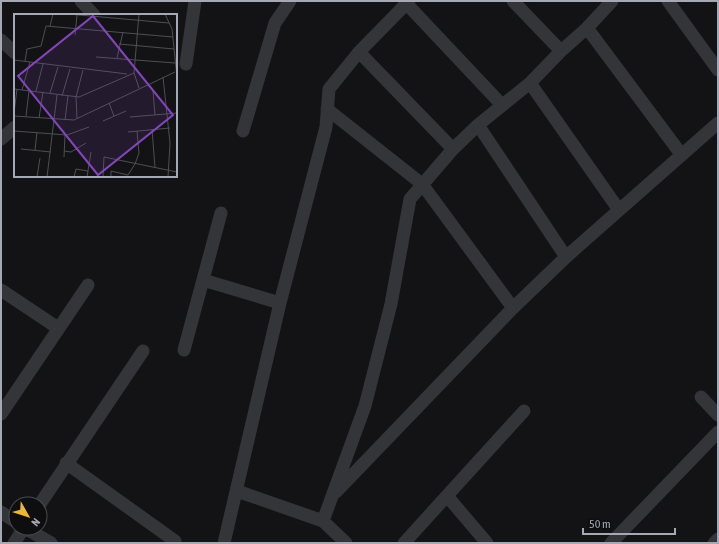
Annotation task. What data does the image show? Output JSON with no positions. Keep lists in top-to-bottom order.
{
  "scale_bar": "50 m",
  "north": "bottom right"
}
